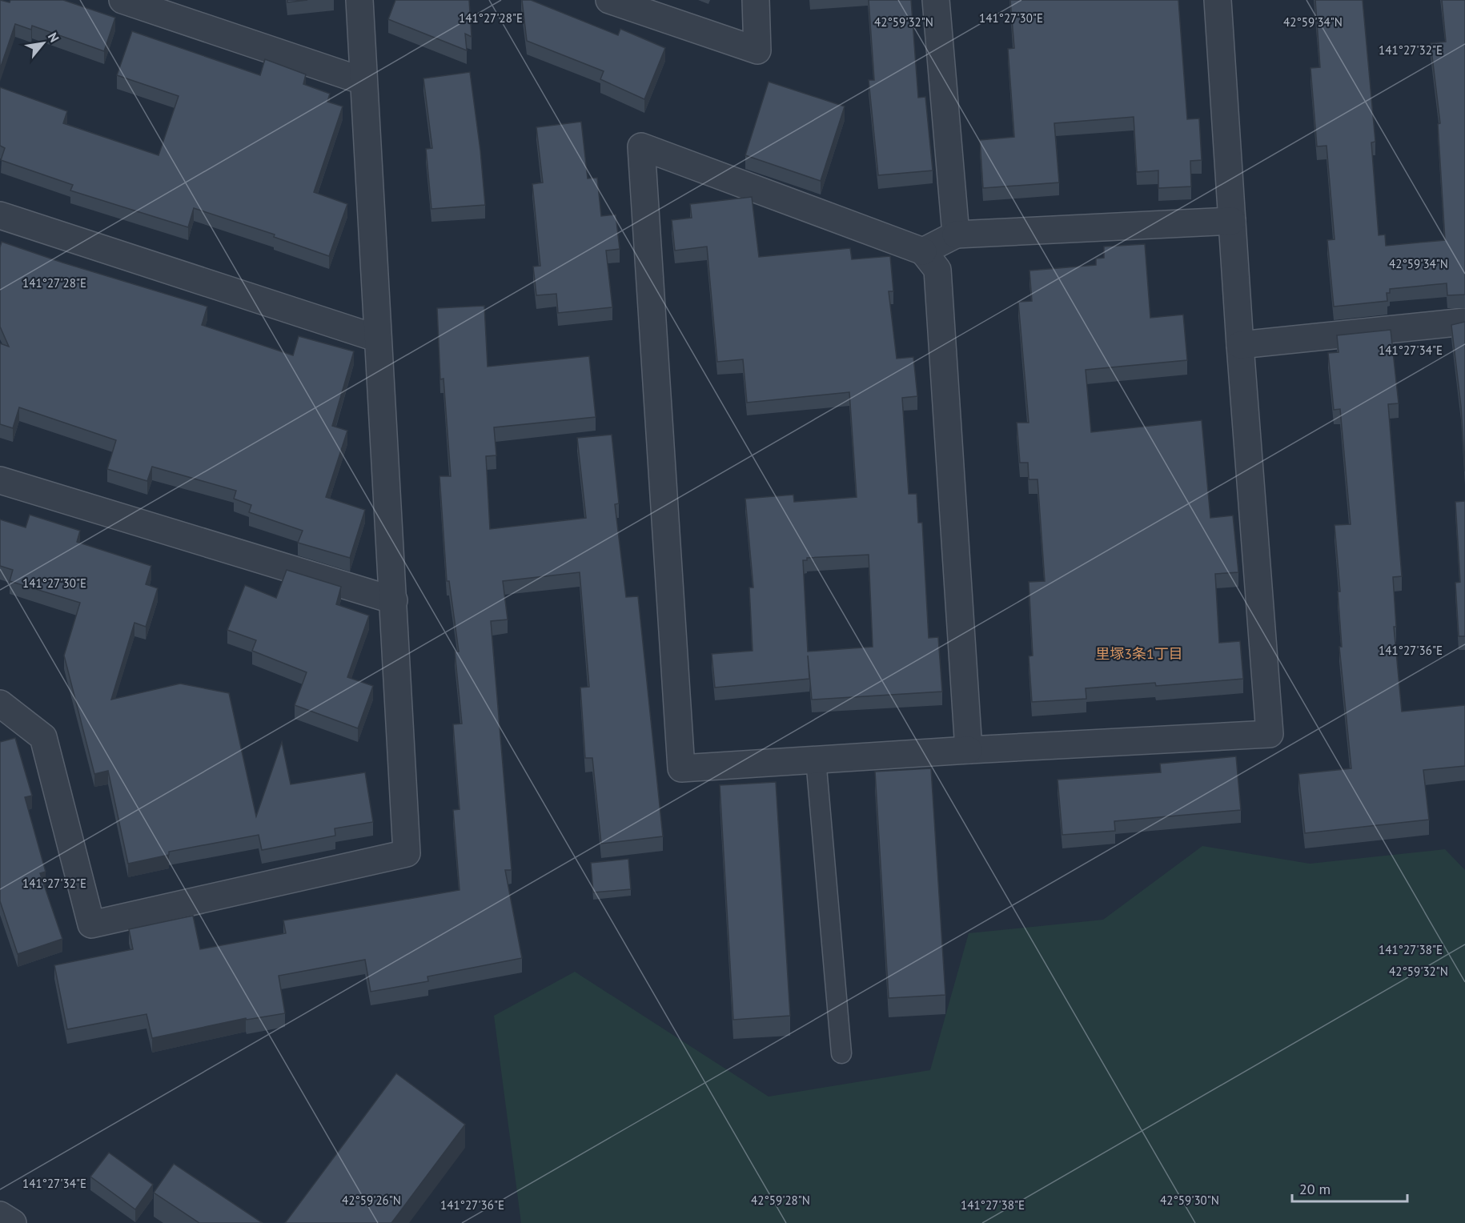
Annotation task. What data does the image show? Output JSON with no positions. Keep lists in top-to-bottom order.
{
  "districts": ["里塚3条1丁目"],
  "scale_bar": "20 m",
  "north": "top right",
  "coordinates": [
    "141°27'28\"E",
    "141°27'30\"E",
    "42°59'32\"N",
    "42°59'34\"N",
    "141°27'32\"E",
    "141°27'34\"E",
    "141°27'36\"E",
    "141°27'38\"E",
    "42°59'26\"N",
    "42°59'28\"N",
    "42°59'30\"N"
  ]
}
